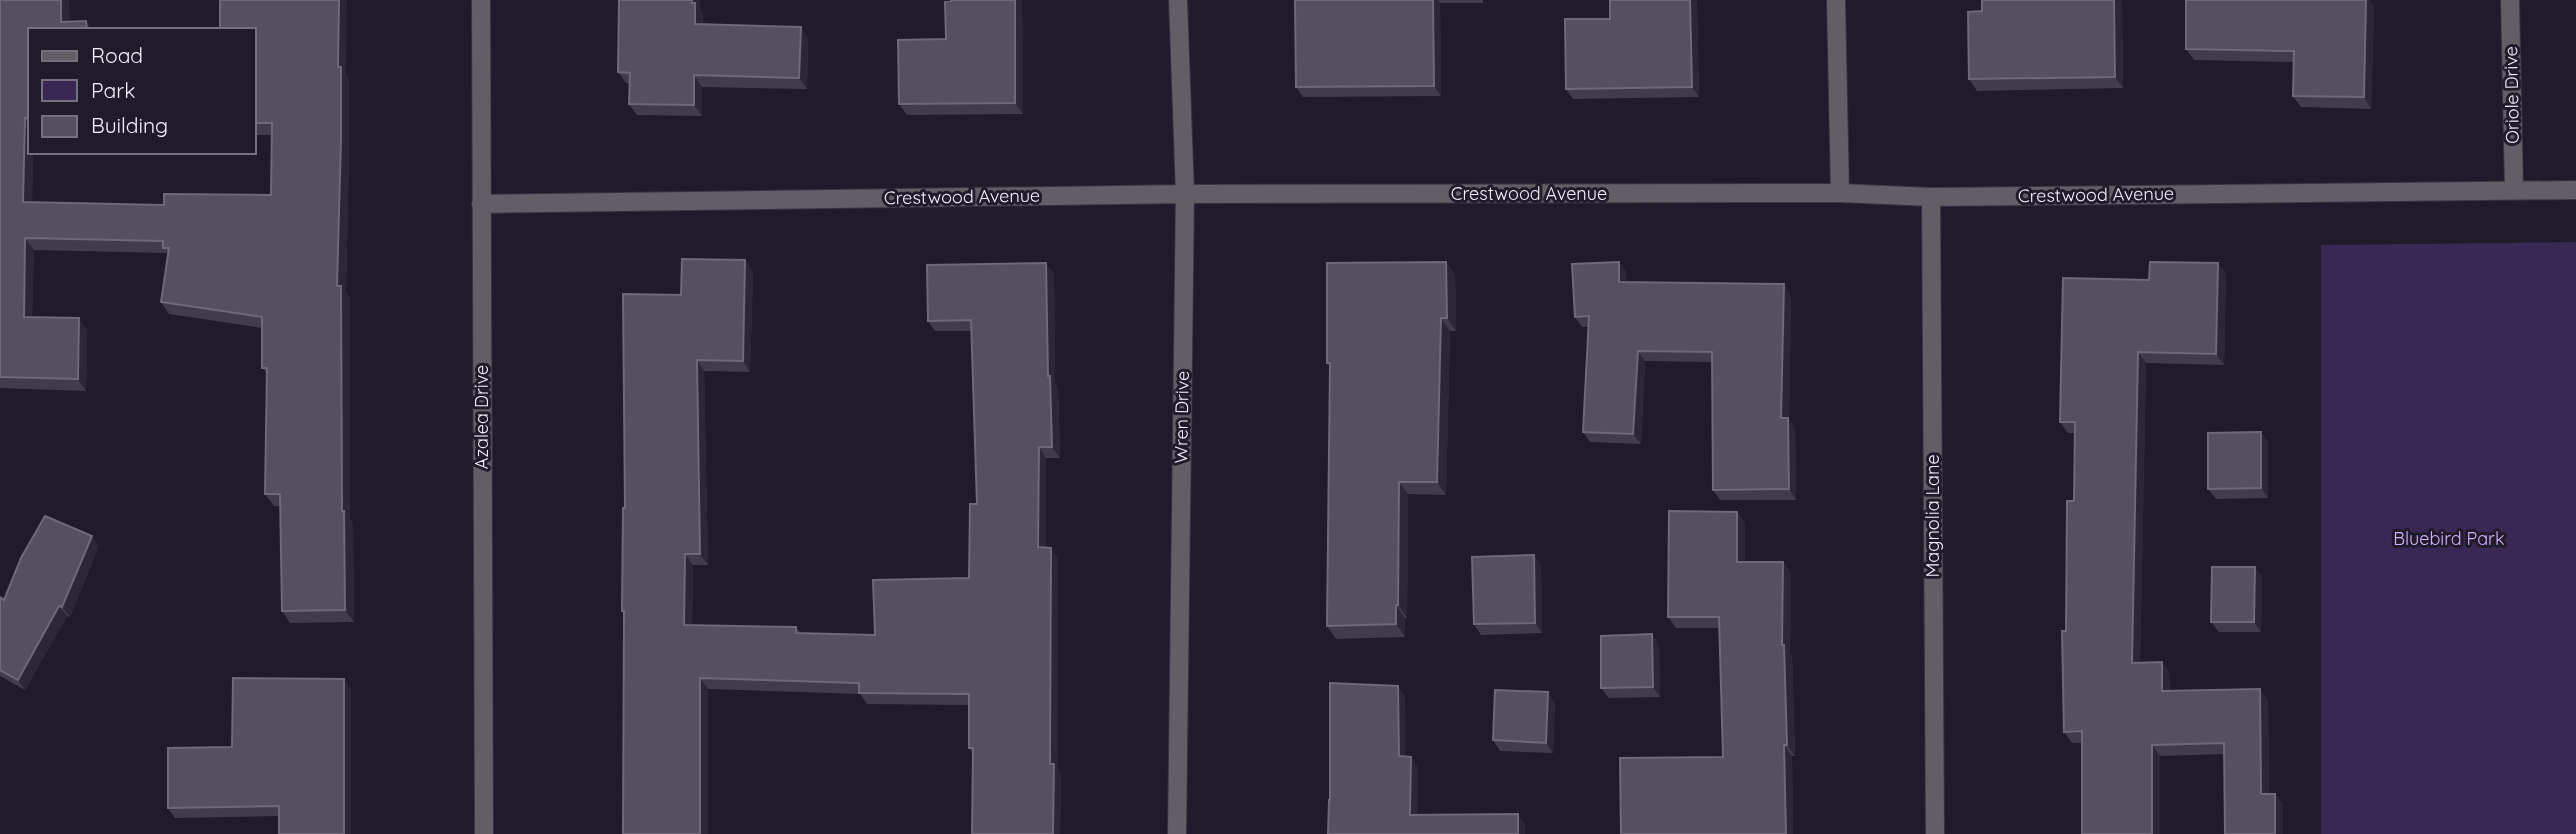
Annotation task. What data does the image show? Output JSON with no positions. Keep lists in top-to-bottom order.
{
  "streets": {
    "street": [
      "Oriole Drive",
      "Crestwood Avenue",
      "Azalea Drive",
      "Wren Drive",
      "Magnolia Lane"
    ]
  },
  "crossings": [
    ["Oriole Drive", "Crestwood Avenue"],
    ["Crestwood Avenue", "Azalea Drive"],
    ["Crestwood Avenue", "Wren Drive"],
    ["Crestwood Avenue", "Magnolia Lane"]
  ],
  "parks": ["Bluebird Park"],
  "legend": ["Road", "Park", "Building"]
}
